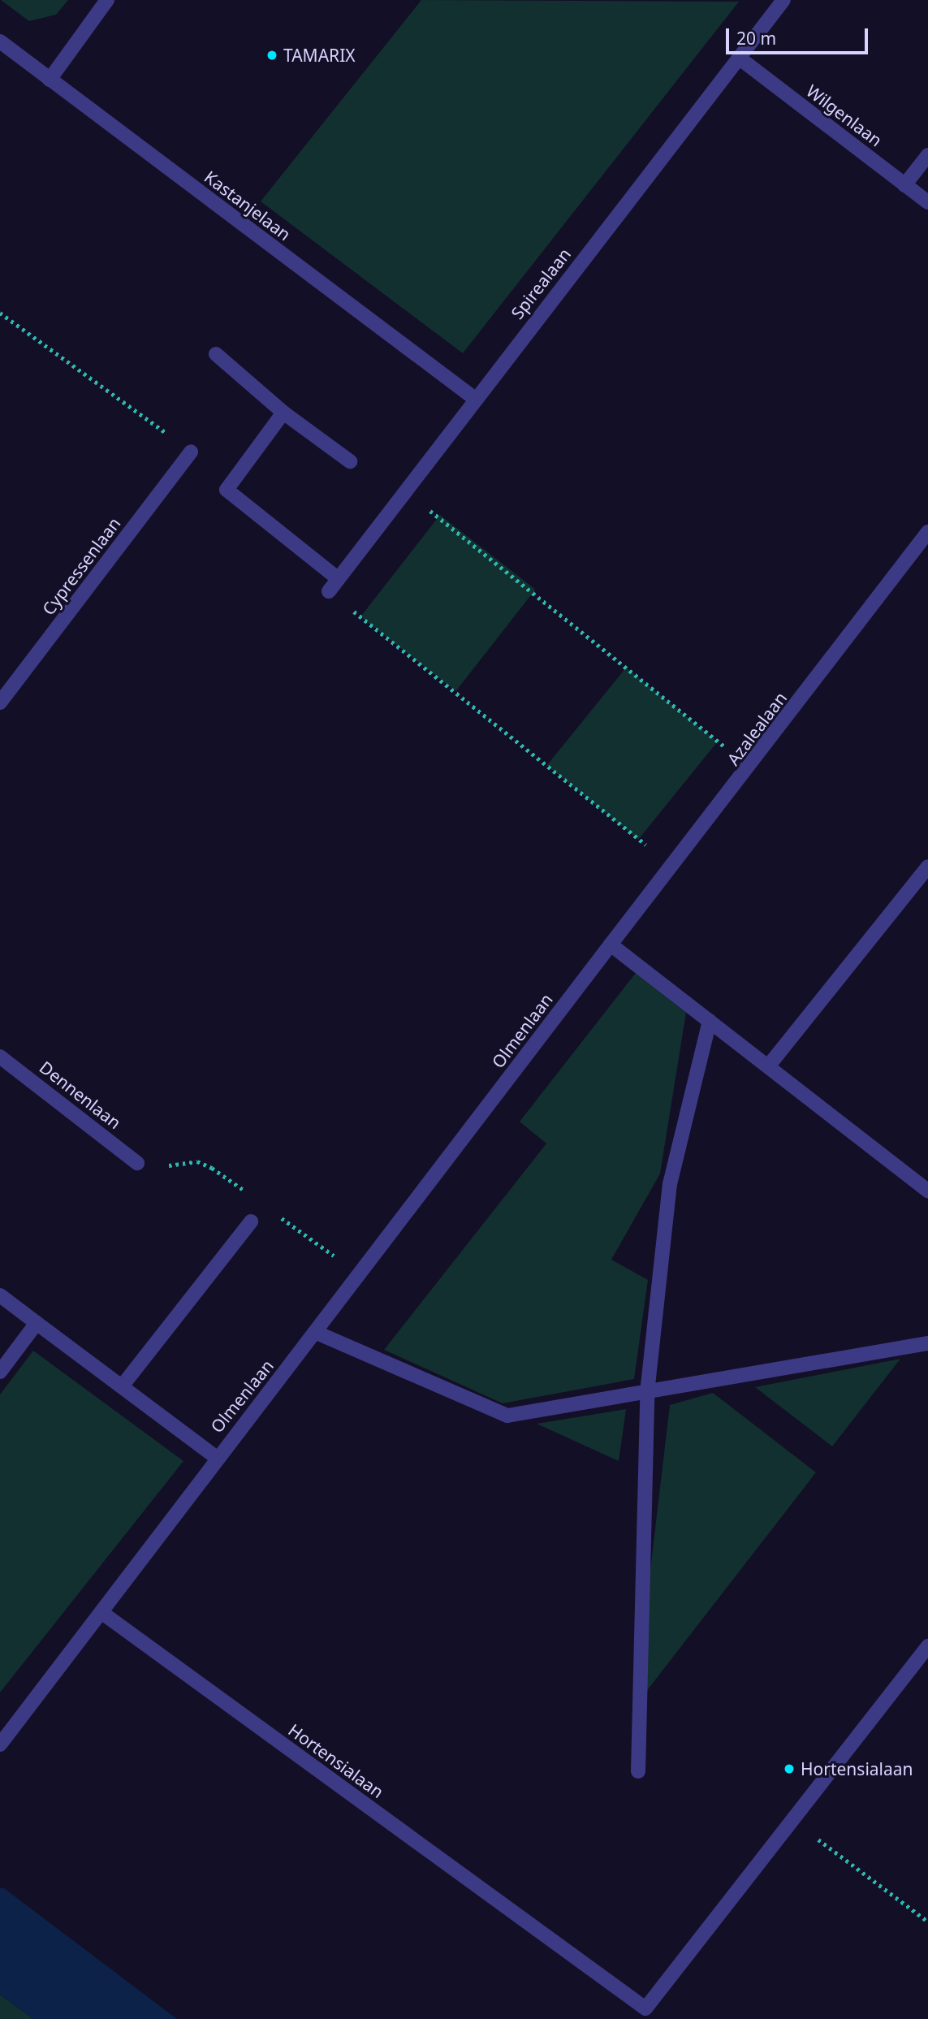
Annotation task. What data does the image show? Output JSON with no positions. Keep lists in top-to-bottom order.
{
  "streets": {
    "street": [
      "Wilgenlaan",
      "Kastanjelaan",
      "Spirealaan",
      "Cypressenlaan",
      "Azalealaan",
      "Olmenlaan",
      "Dennenlaan",
      "Hortensialaan"
    ]
  },
  "crossings": [
    ["Wilgenlaan", "Spirealaan"],
    ["Kastanjelaan", "Spirealaan"],
    ["Azalealaan", "Olmenlaan"],
    ["Olmenlaan", "Hortensialaan"]
  ],
  "places": ["TAMARIX", "Hortensialaan"],
  "scale_bar": "20 m"
}
